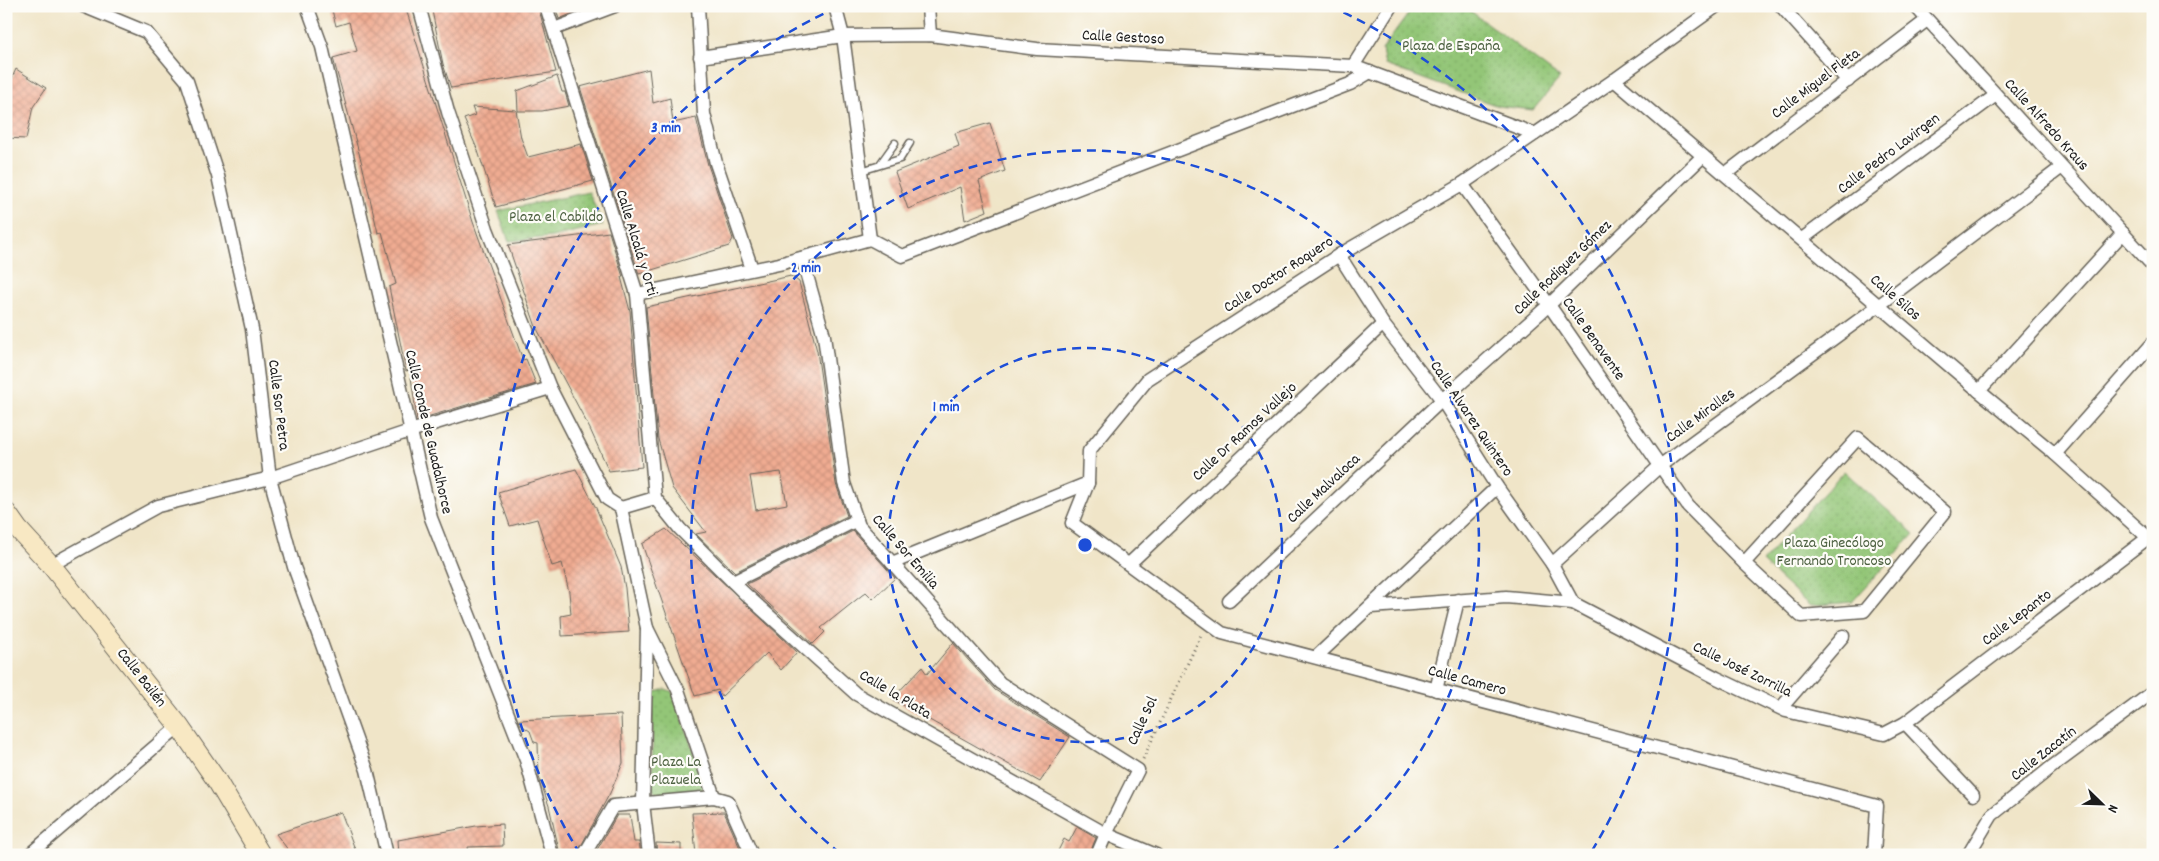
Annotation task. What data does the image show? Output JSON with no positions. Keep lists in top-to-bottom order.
{
  "streets": {
    "main road": ["Calle Bailén"],
    "street": [
      "Calle Gestoso",
      "Calle Miguel Fleta",
      "Calle Alfredo Kraus",
      "Calle Pedro Lavirgen",
      "Calle Alcalá y Orti",
      "Calle Rodiguez Gómez",
      "Calle Doctor Roquero",
      "Calle Silos",
      "Calle Benavente",
      "Calle Sor Petra",
      "Calle Miralles",
      "Calle Alvarez Quintero",
      "Calle Conde de Guadalhorce",
      "Calle Dr Ramos Vallejo",
      "Calle Malvaloca",
      "Calle Sor Emilia",
      "Calle Lepanto",
      "Calle José Zorrilla",
      "Calle Camero",
      "Calle la Plata",
      "Calle Sol",
      "Calle Zacatín"
    ]
  },
  "crossings": [
    ["Calle Gestoso", "Calle Doctor Roquero"],
    ["Calle Miguel Fleta", "Calle Alfredo Kraus"],
    ["Calle Miguel Fleta", "Calle Silos"],
    ["Calle Alfredo Kraus", "Calle Pedro Lavirgen"],
    ["Calle Alfredo Kraus", "Calle Miralles"],
    ["Calle Pedro Lavirgen", "Calle Silos"],
    ["Calle Alcalá y Orti", "Calle la Plata"],
    ["Calle Rodiguez Gómez", "Calle Silos"],
    ["Calle Rodiguez Gómez", "Calle Benavente"],
    ["Calle Rodiguez Gómez", "Calle Alvarez Quintero"],
    ["Calle Rodiguez Gómez", "Calle Malvaloca"],
    ["Calle Doctor Roquero", "Calle Silos"],
    ["Calle Doctor Roquero", "Calle Benavente"],
    ["Calle Doctor Roquero", "Calle Alvarez Quintero"],
    ["Calle Doctor Roquero", "Calle Camero"],
    ["Calle Silos", "Calle Miralles"],
    ["Calle Silos", "Calle Lepanto"],
    ["Calle Benavente", "Calle Miralles"],
    ["Calle Miralles", "Calle Alvarez Quintero"],
    ["Calle Alvarez Quintero", "Calle Dr Ramos Vallejo"],
    ["Calle Alvarez Quintero", "Calle Malvaloca"],
    ["Calle Alvarez Quintero", "Calle José Zorrilla"],
    ["Calle Dr Ramos Vallejo", "Calle Camero"],
    ["Calle Sor Emilia", "Calle Sol"],
    ["Calle Lepanto", "Calle José Zorrilla"],
    ["Calle Camero", "Calle Sol"],
    ["Calle la Plata", "Calle Sol"]
  ],
  "parks": [
    "Plaza de España",
    "Plaza el Cabildo",
    "Plaza Ginecólogo Fernando Troncoso",
    "Plaza La Plazuela"
  ],
  "north": "bottom right",
  "rings": ["3 min", "2 min", "1 min"]
}
